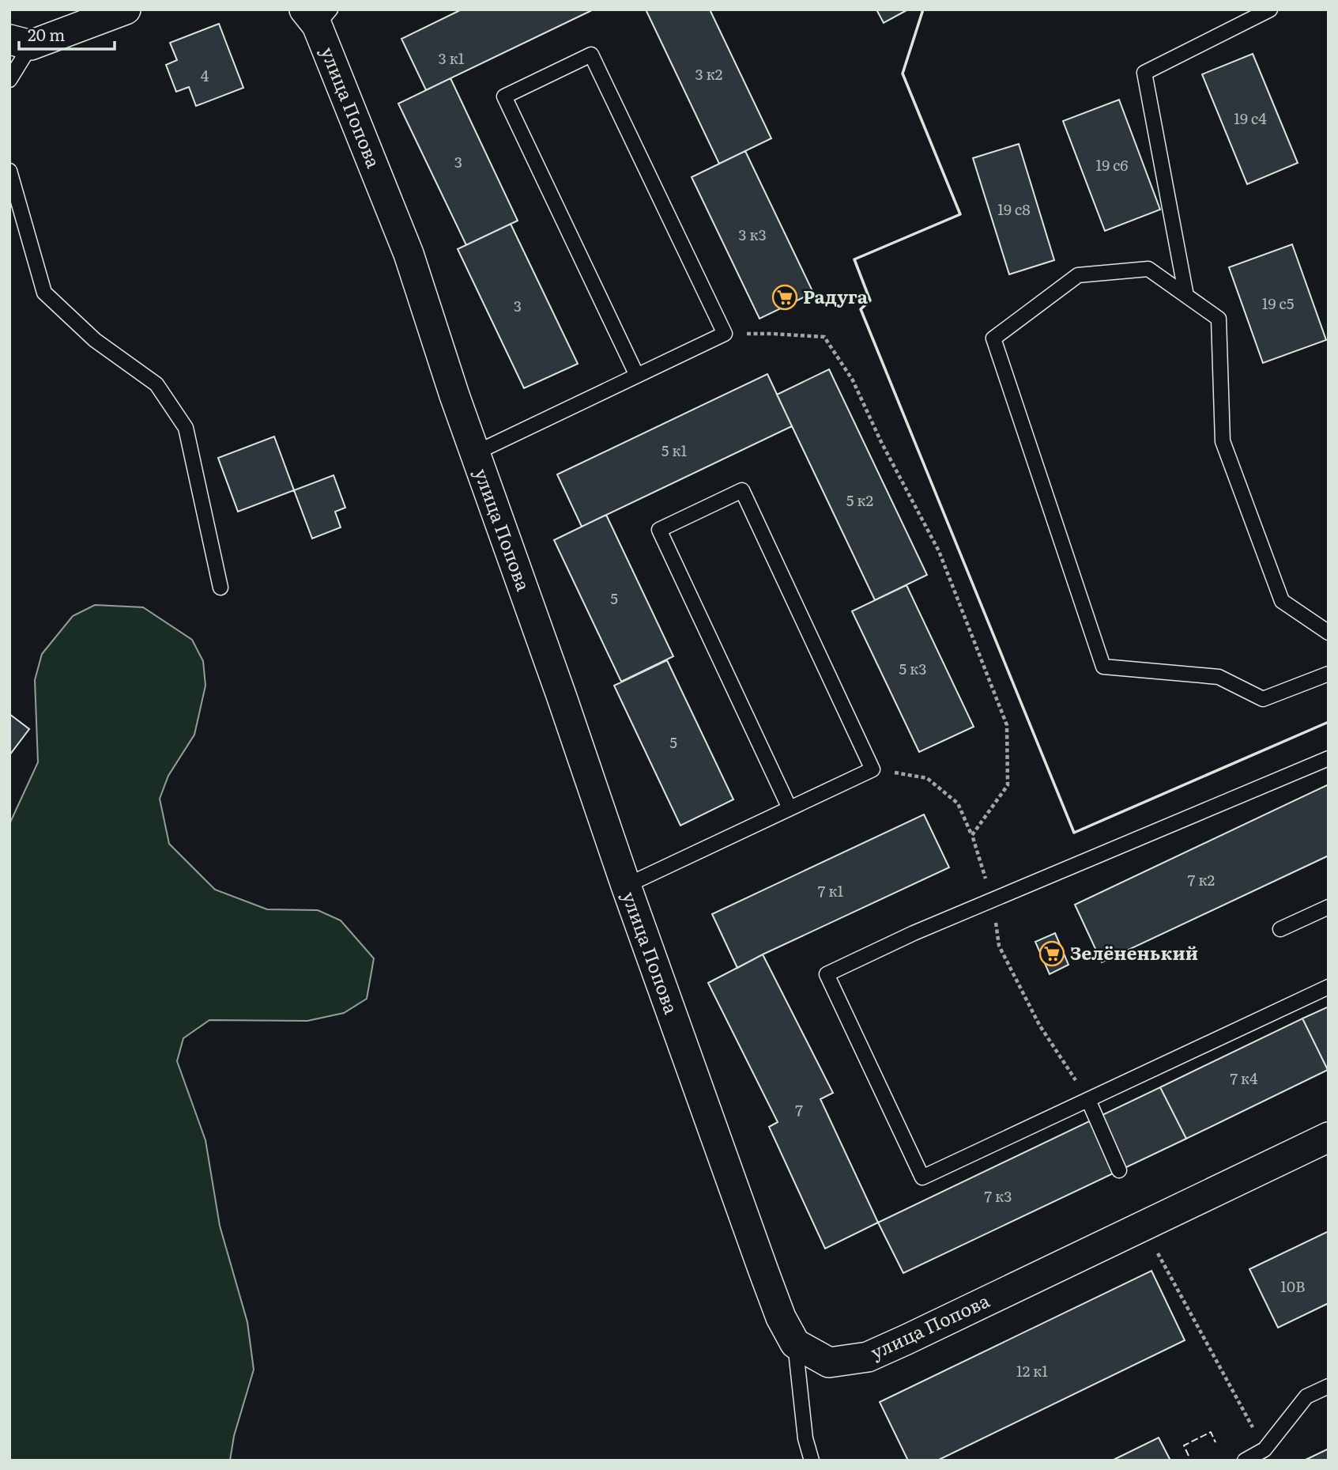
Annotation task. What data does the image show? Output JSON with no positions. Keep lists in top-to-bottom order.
{
  "streets": {
    "street": ["улица Попова"]
  },
  "places": {
    "supermarket": ["Радуга", "Зелёненький"]
  },
  "house_numbers": [
    "3 к1",
    "3 к2",
    "4",
    "19 с4",
    "3",
    "19 с6",
    "19 с8",
    "3 к3",
    "19 с5",
    "3",
    "5 к1",
    "5 к2",
    "5",
    "5 к3",
    "5",
    "7 к2",
    "7 к1",
    "7 к4",
    "7",
    "7 к3",
    "10В",
    "12 к1"
  ],
  "scale_bar": "20 m"
}
